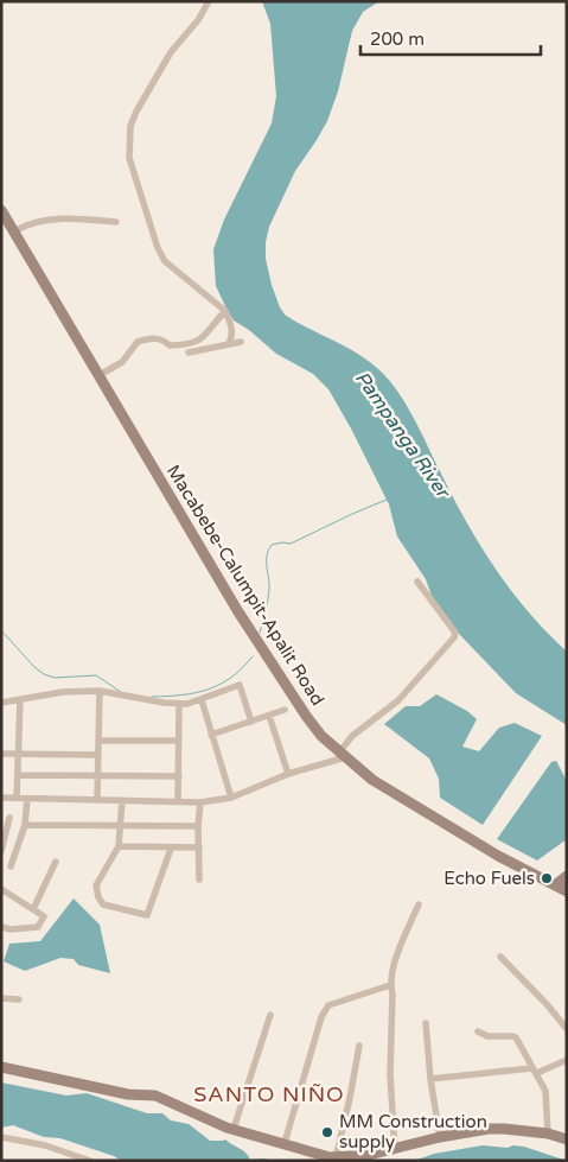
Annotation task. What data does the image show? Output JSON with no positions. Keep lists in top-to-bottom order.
{
  "streets": {
    "main road": ["Macabebe-Calumpit-Apalit Road"]
  },
  "districts": ["SANTO NIÑO"],
  "water": ["Pampanga River"],
  "places": ["Echo Fuels", "MM Construction supply"],
  "scale_bar": "200 m"
}
